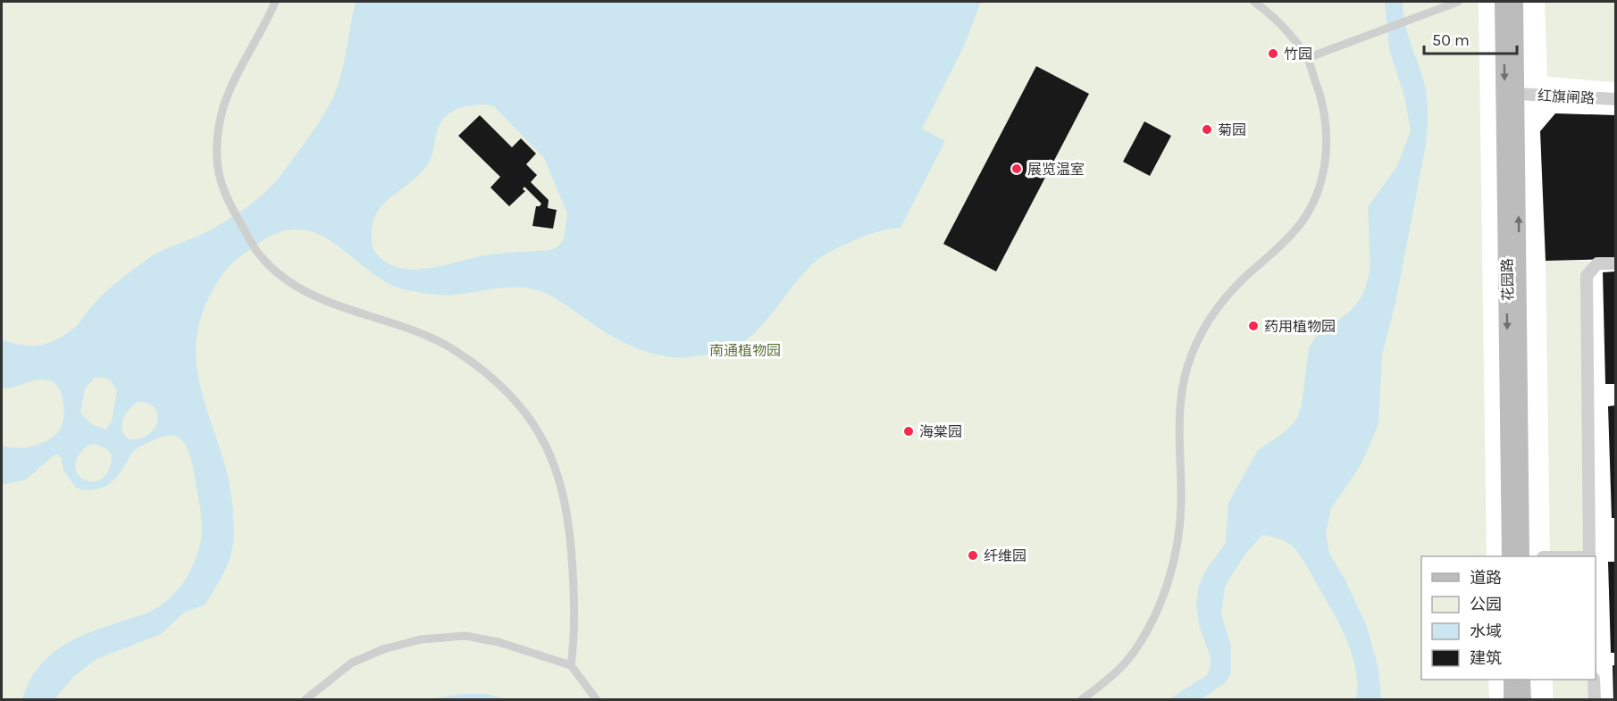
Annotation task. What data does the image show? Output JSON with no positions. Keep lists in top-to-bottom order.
{
  "streets": {
    "main road": ["花园路"],
    "street": ["红旗闸路"]
  },
  "crossings": [
    ["红旗闸路", "花园路"]
  ],
  "parks": ["南通植物园"],
  "places": [
    "竹园",
    "菊园",
    "展览温室",
    "药用植物园",
    "海棠园",
    "纤维园"
  ],
  "legend": [
    "道路",
    "公园",
    "水域",
    "建筑"
  ],
  "scale_bar": "50 m"
}
